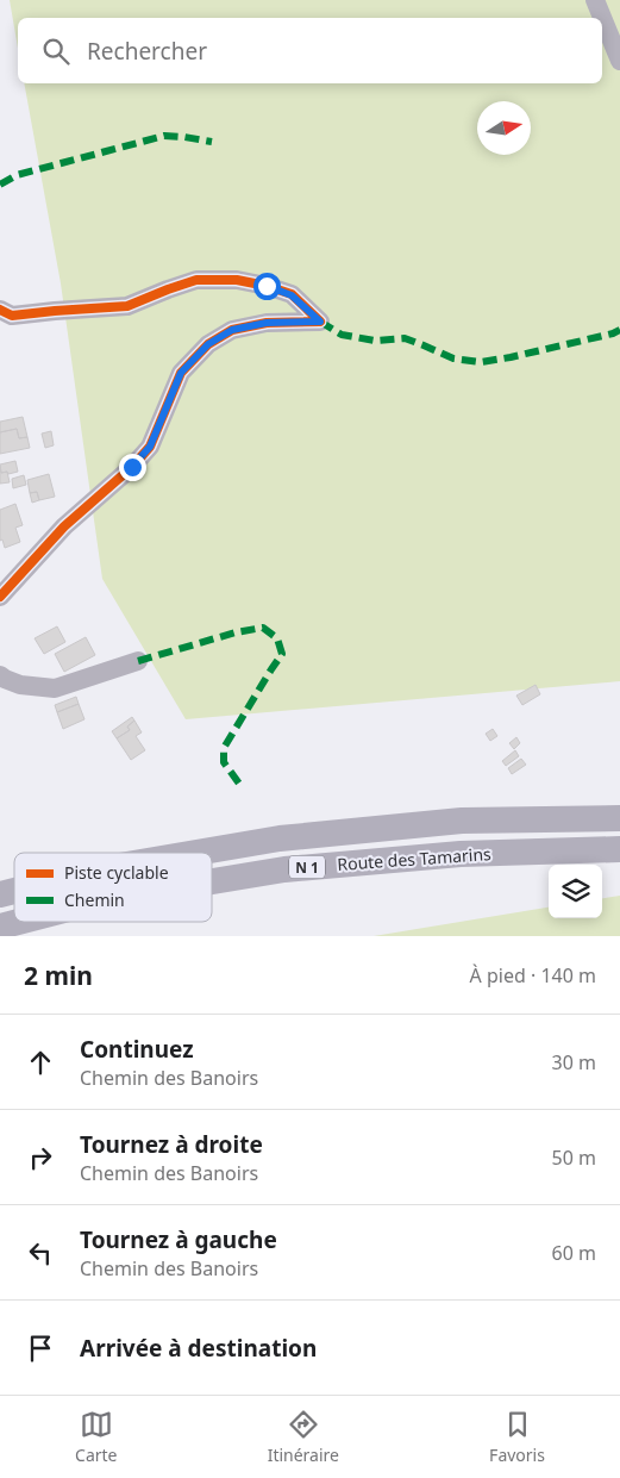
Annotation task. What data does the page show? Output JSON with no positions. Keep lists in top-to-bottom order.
{
  "streets": {
    "highway": ["Route des Tamarins", "N 1"]
  },
  "legend": ["Piste cyclable", "Chemin"],
  "north": "right",
  "page": {
    "search": "Rechercher",
    "heading": ["2 min", "À pied · 140 m"],
    "list": [
      ["Continuez", "Chemin des Banoirs", "30 m"],
      ["Tournez à droite", "Chemin des Banoirs", "50 m"],
      ["Tournez à gauche", "Chemin des Banoirs", "60 m"],
      "Arrivée à destination"
    ],
    "nav": ["Carte", "Itinéraire", "Favoris"]
  }
}
